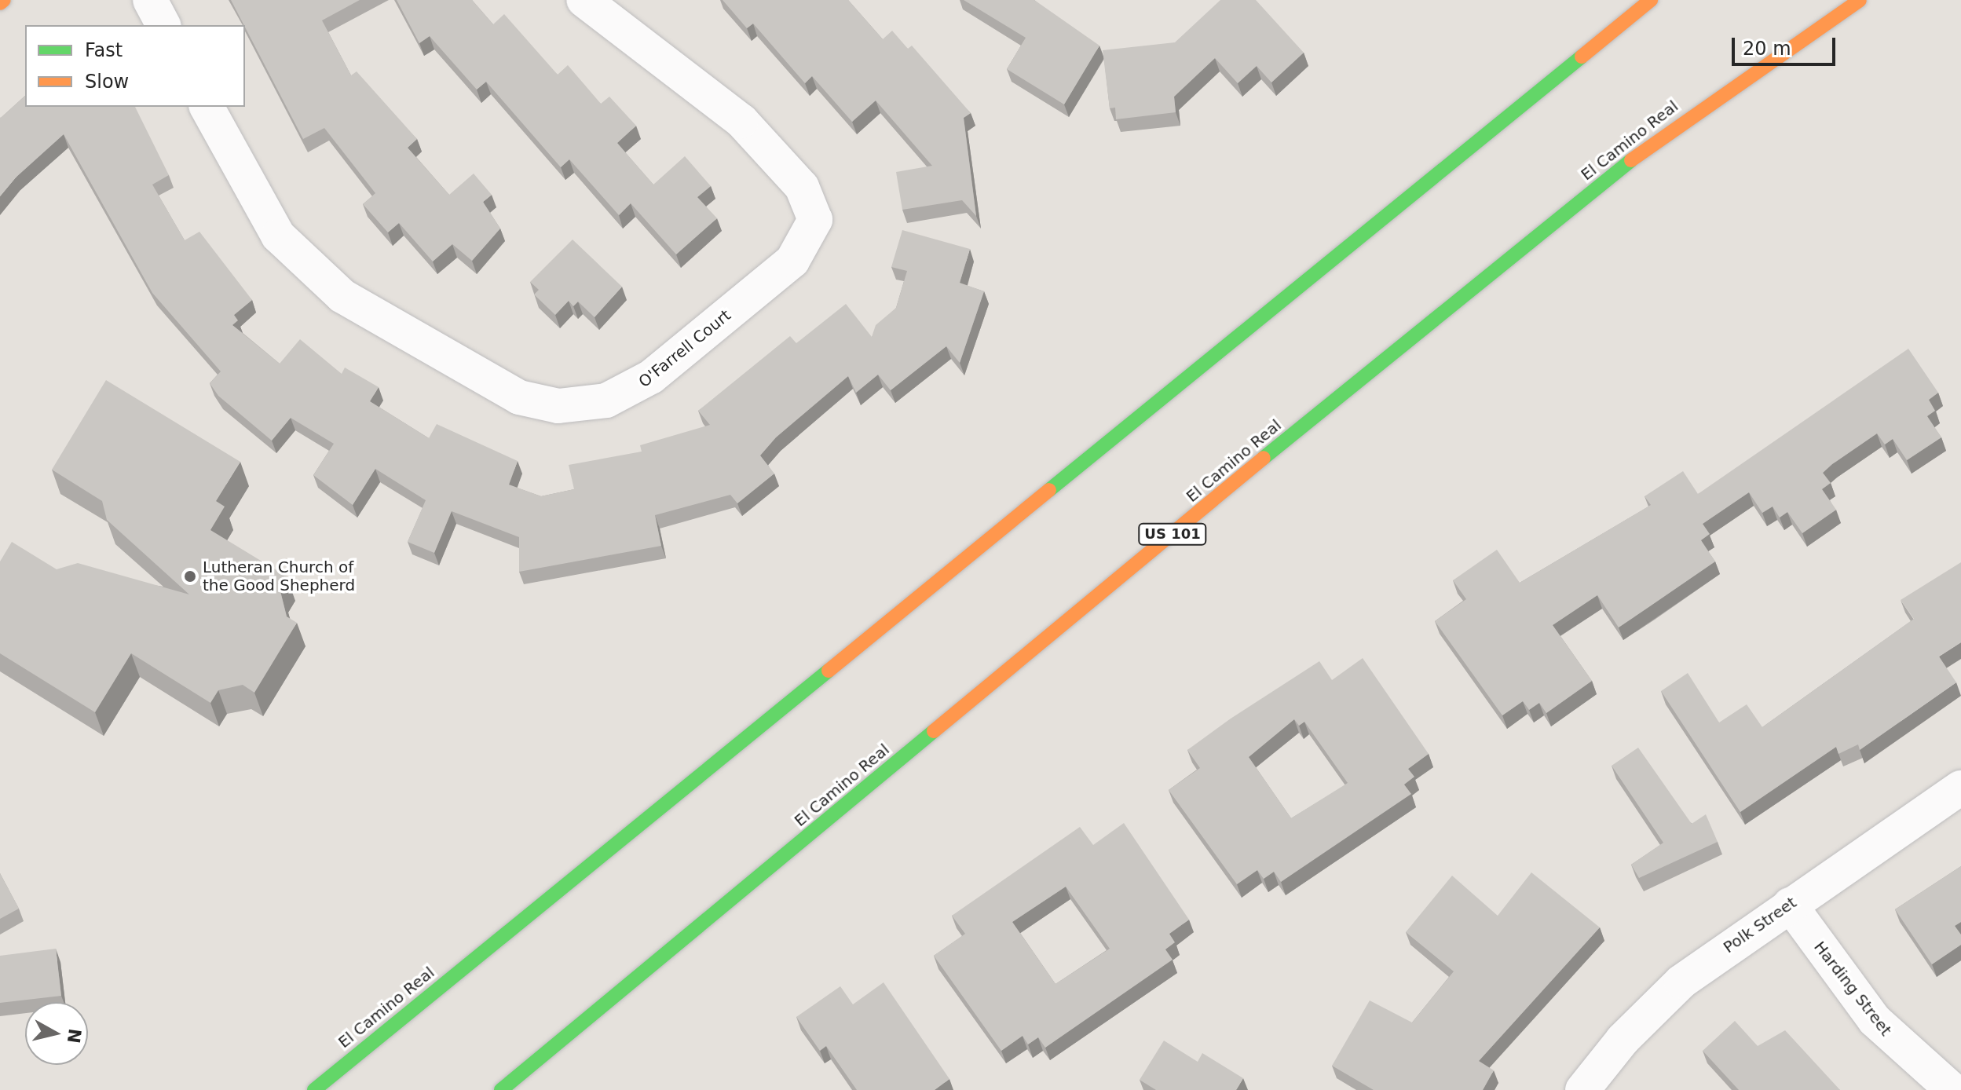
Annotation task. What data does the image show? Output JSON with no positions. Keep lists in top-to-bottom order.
{
  "streets": {
    "main road": ["El Camino Real", "US 101"],
    "street": ["O'Farrell Court", "Polk Street", "Harding Street"]
  },
  "crossings": [
    ["Polk Street", "Harding Street"]
  ],
  "places": ["Lutheran Church of the Good Shepherd"],
  "legend": ["Fast", "Slow"],
  "scale_bar": "20 m",
  "north": "right"
}
